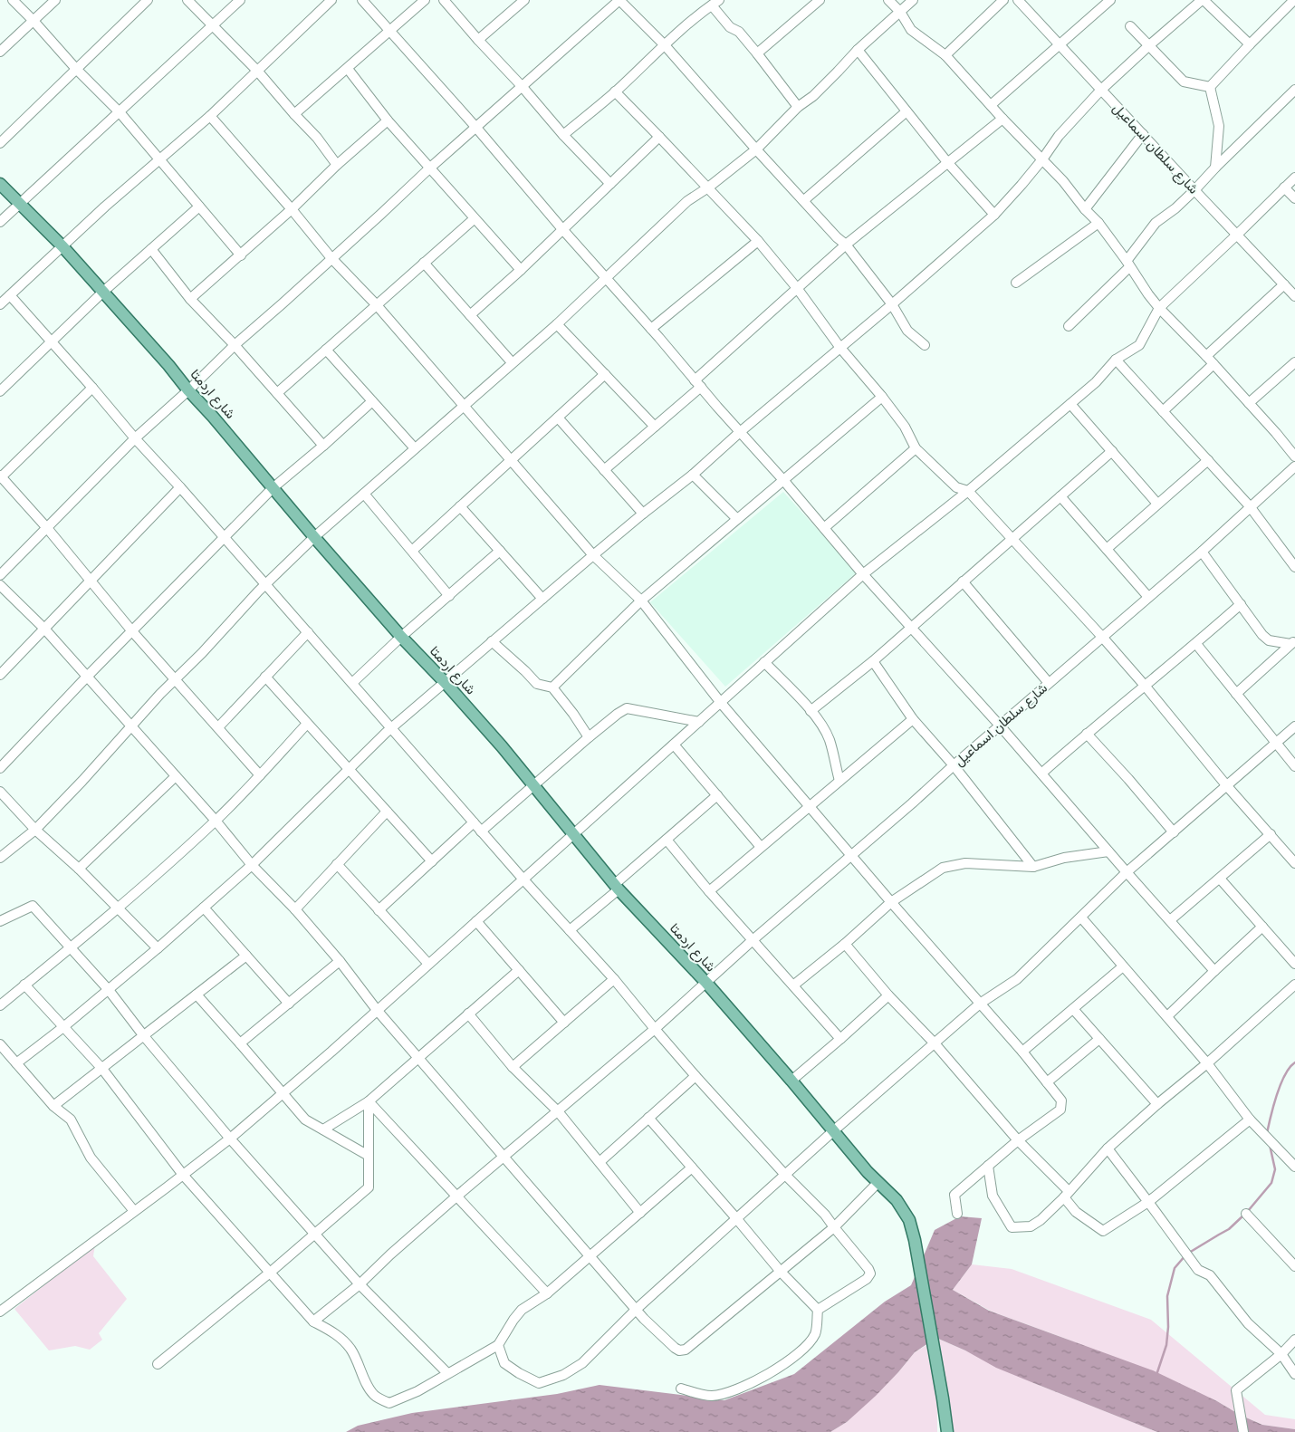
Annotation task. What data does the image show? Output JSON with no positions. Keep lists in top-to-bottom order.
{
  "streets": {
    "main road": ["شارع اردمتا"],
    "street": ["شارع سلطان اسماعيل"]
  },
  "crossings": [
    ["شارع سلطان اسماعيل", "شارع اردمتا"]
  ]
}
